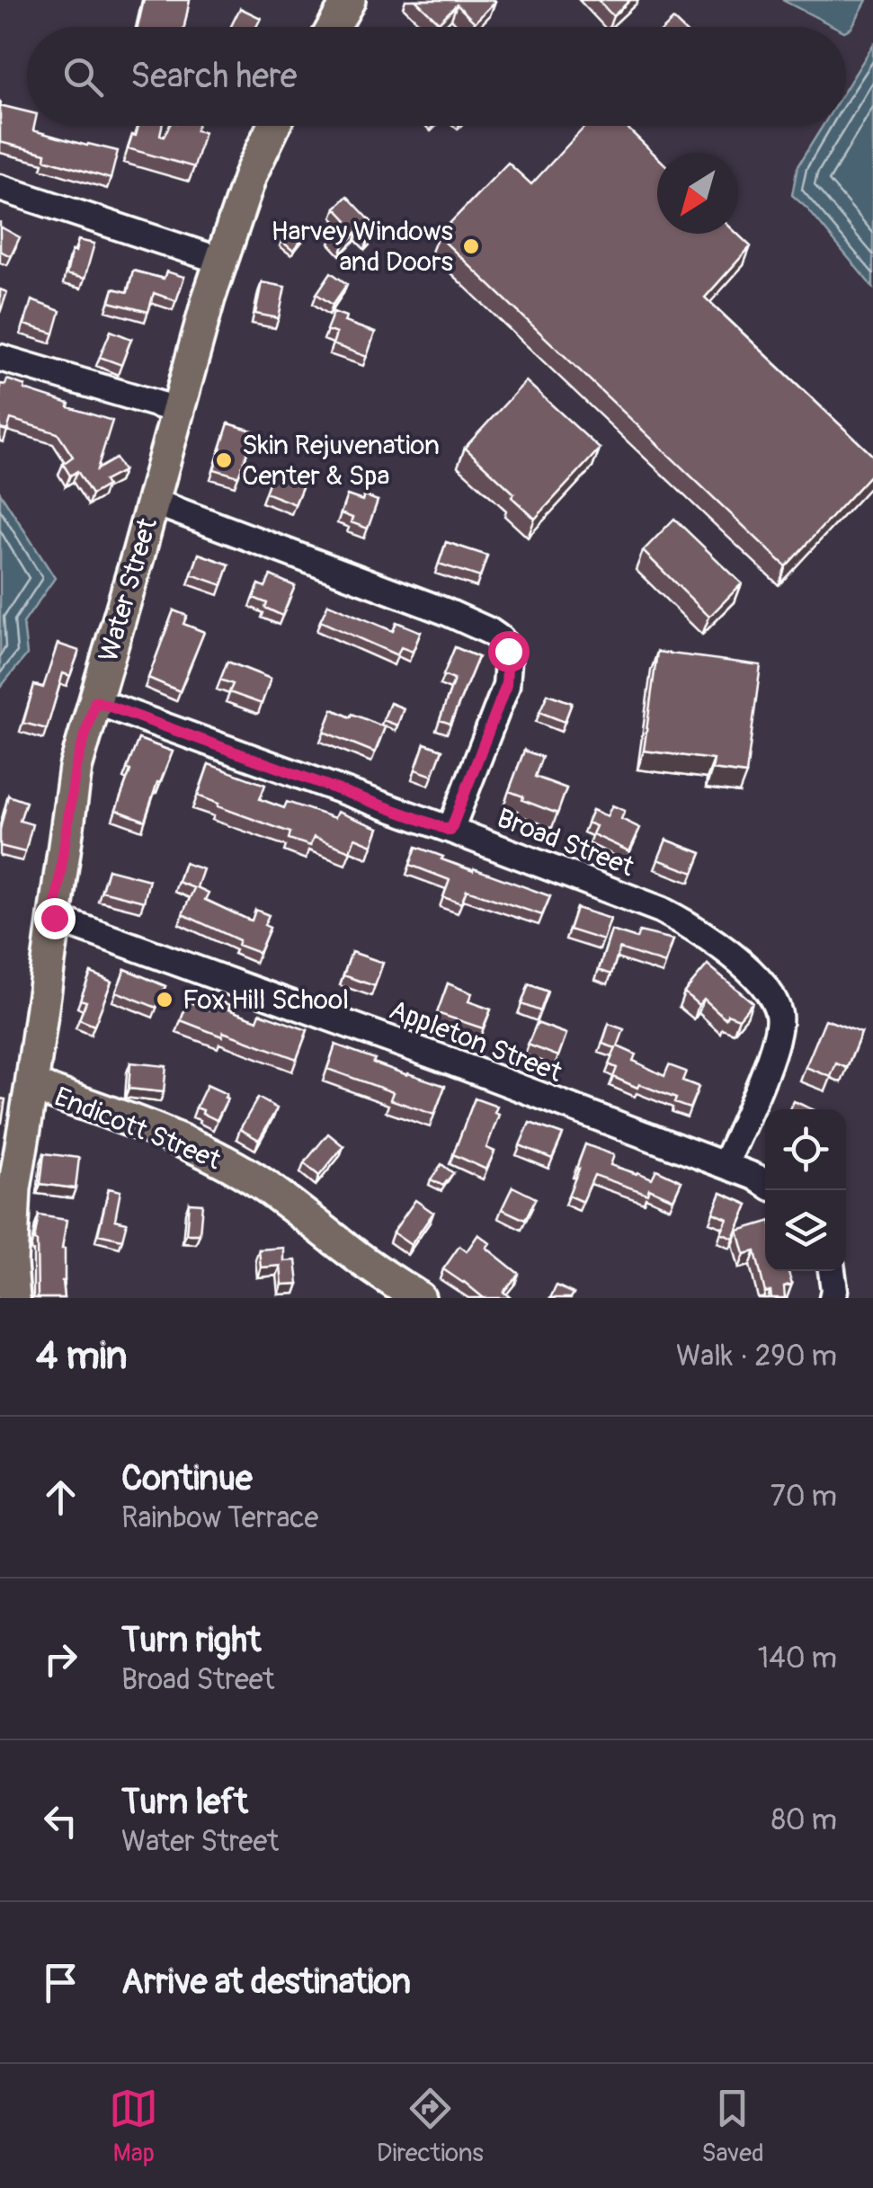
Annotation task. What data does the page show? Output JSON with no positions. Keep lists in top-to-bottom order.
{
  "streets": {
    "main road": ["Water Street", "Endicott Street"],
    "street": ["Broad Street", "Appleton Street"]
  },
  "crossings": [
    ["Water Street", "Broad Street"],
    ["Water Street", "Appleton Street"],
    ["Water Street", "Endicott Street"],
    ["Broad Street", "Appleton Street"]
  ],
  "places": ["Harvey Windows and Doors", "Skin Rejuvenation Center & Spa", "Fox Hill School"],
  "north": "bottom left",
  "page": {
    "search": "Search here",
    "heading": ["4 min", "Walk · 290 m"],
    "list": [
      ["Continue", "Rainbow Terrace", "70 m"],
      ["Turn right", "Broad Street", "140 m"],
      ["Turn left", "Water Street", "80 m"],
      "Arrive at destination"
    ],
    "nav": ["Map", "Directions", "Saved"]
  }
}
